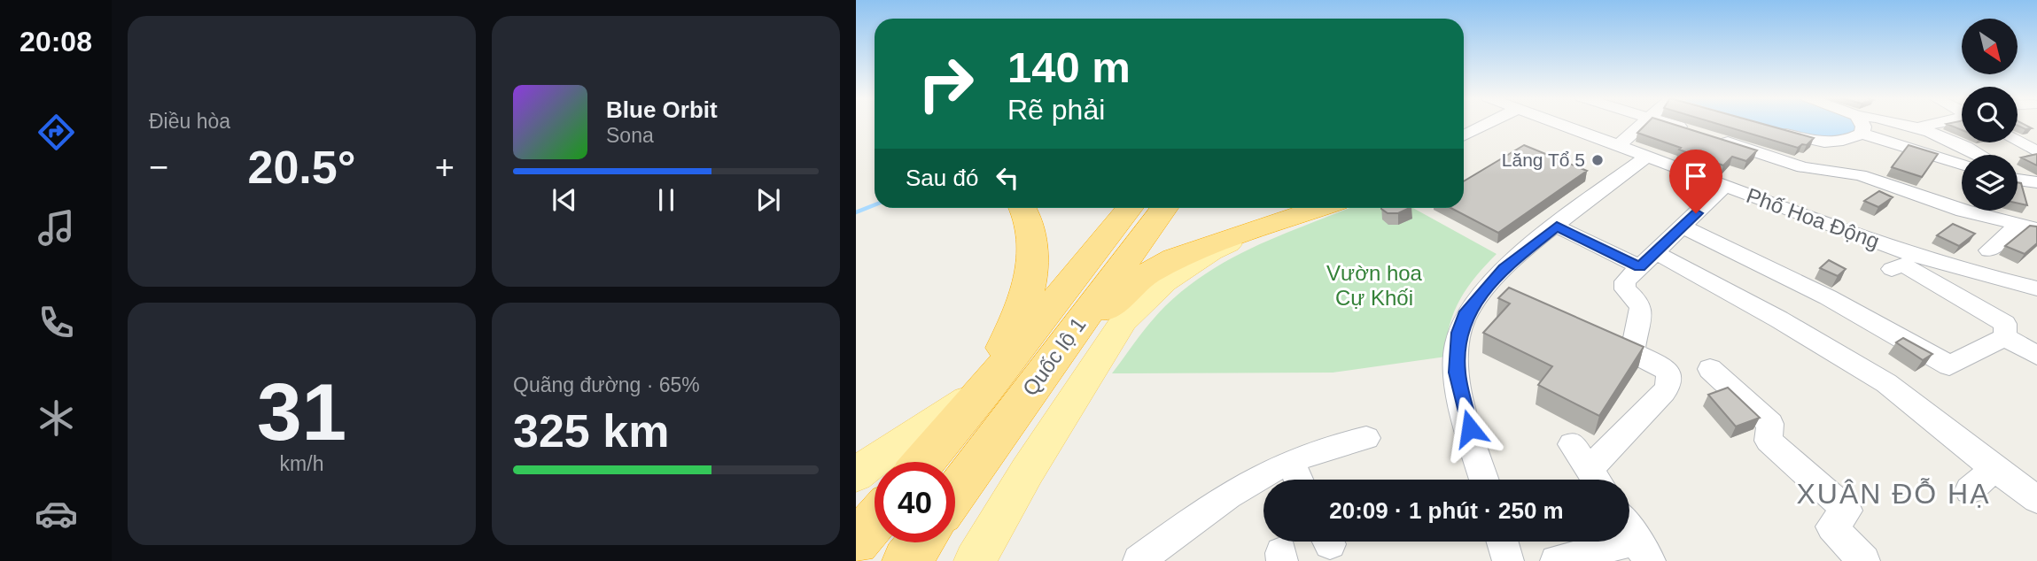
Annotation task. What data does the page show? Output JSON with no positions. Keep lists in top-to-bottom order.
{
  "streets": {
    "highway": ["Quốc lộ 1"],
    "street": ["Phố Hoa Động"]
  },
  "districts": ["XUÂN ĐỖ HẠ"],
  "parks": ["Vườn hoa Cự Khối"],
  "places": ["Lăng Tổ 5"],
  "north": "bottom right",
  "page": {
    "tabs": "20:08",
    "tile": [
      "Điều hòa",
      ["31", "km/h"],
      ["Quãng đường · 65%", "325 km"]
    ],
    "turn": ["140 m", "Rẽ phải"],
    "song": ["Blue Orbit", "Sona"],
    "heat": ["−", "20.5°", "+"],
    "then": "Sau đó",
    "limit": "40",
    "trip": "20:09 · 1 phút · 250 m"
  }
}
